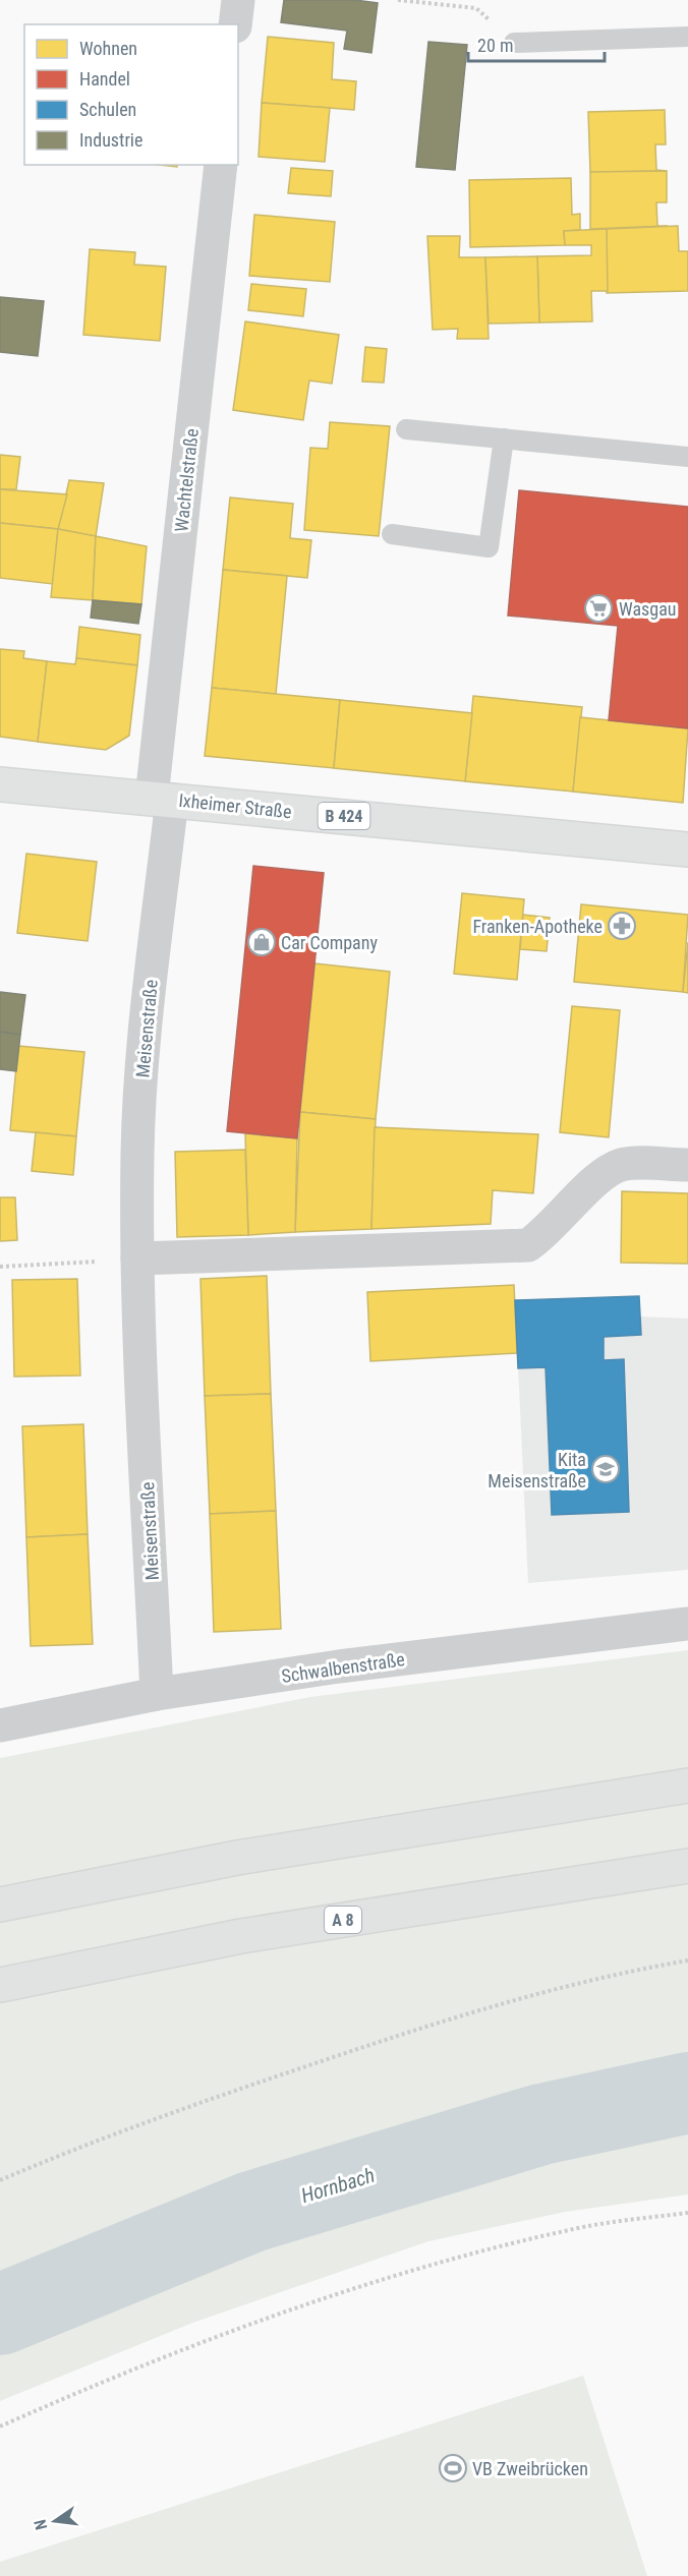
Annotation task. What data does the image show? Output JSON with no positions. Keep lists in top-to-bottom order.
{
  "streets": {
    "main road": ["Ixheimer Straße", "B 424", "A 8"],
    "street": ["Wachtelstraße", "Meisenstraße", "Schwalbenstraße"]
  },
  "crossings": [
    ["Wachtelstraße", "Ixheimer Straße"],
    ["Wachtelstraße", "Meisenstraße"],
    ["Ixheimer Straße", "Meisenstraße"],
    ["Meisenstraße", "Schwalbenstraße"]
  ],
  "water": ["Hornbach"],
  "places": {
    "supermarket": ["Wasgau"],
    "pharmacy": ["Franken-Apotheke"],
    "shop": ["Car Company"],
    "school or university": ["Kita Meisenstraße"],
    "sports": ["VB Zweibrücken"]
  },
  "legend": [
    "Wohnen",
    "Handel",
    "Schulen",
    "Industrie"
  ],
  "scale_bar": "20 m",
  "north": "left"
}
